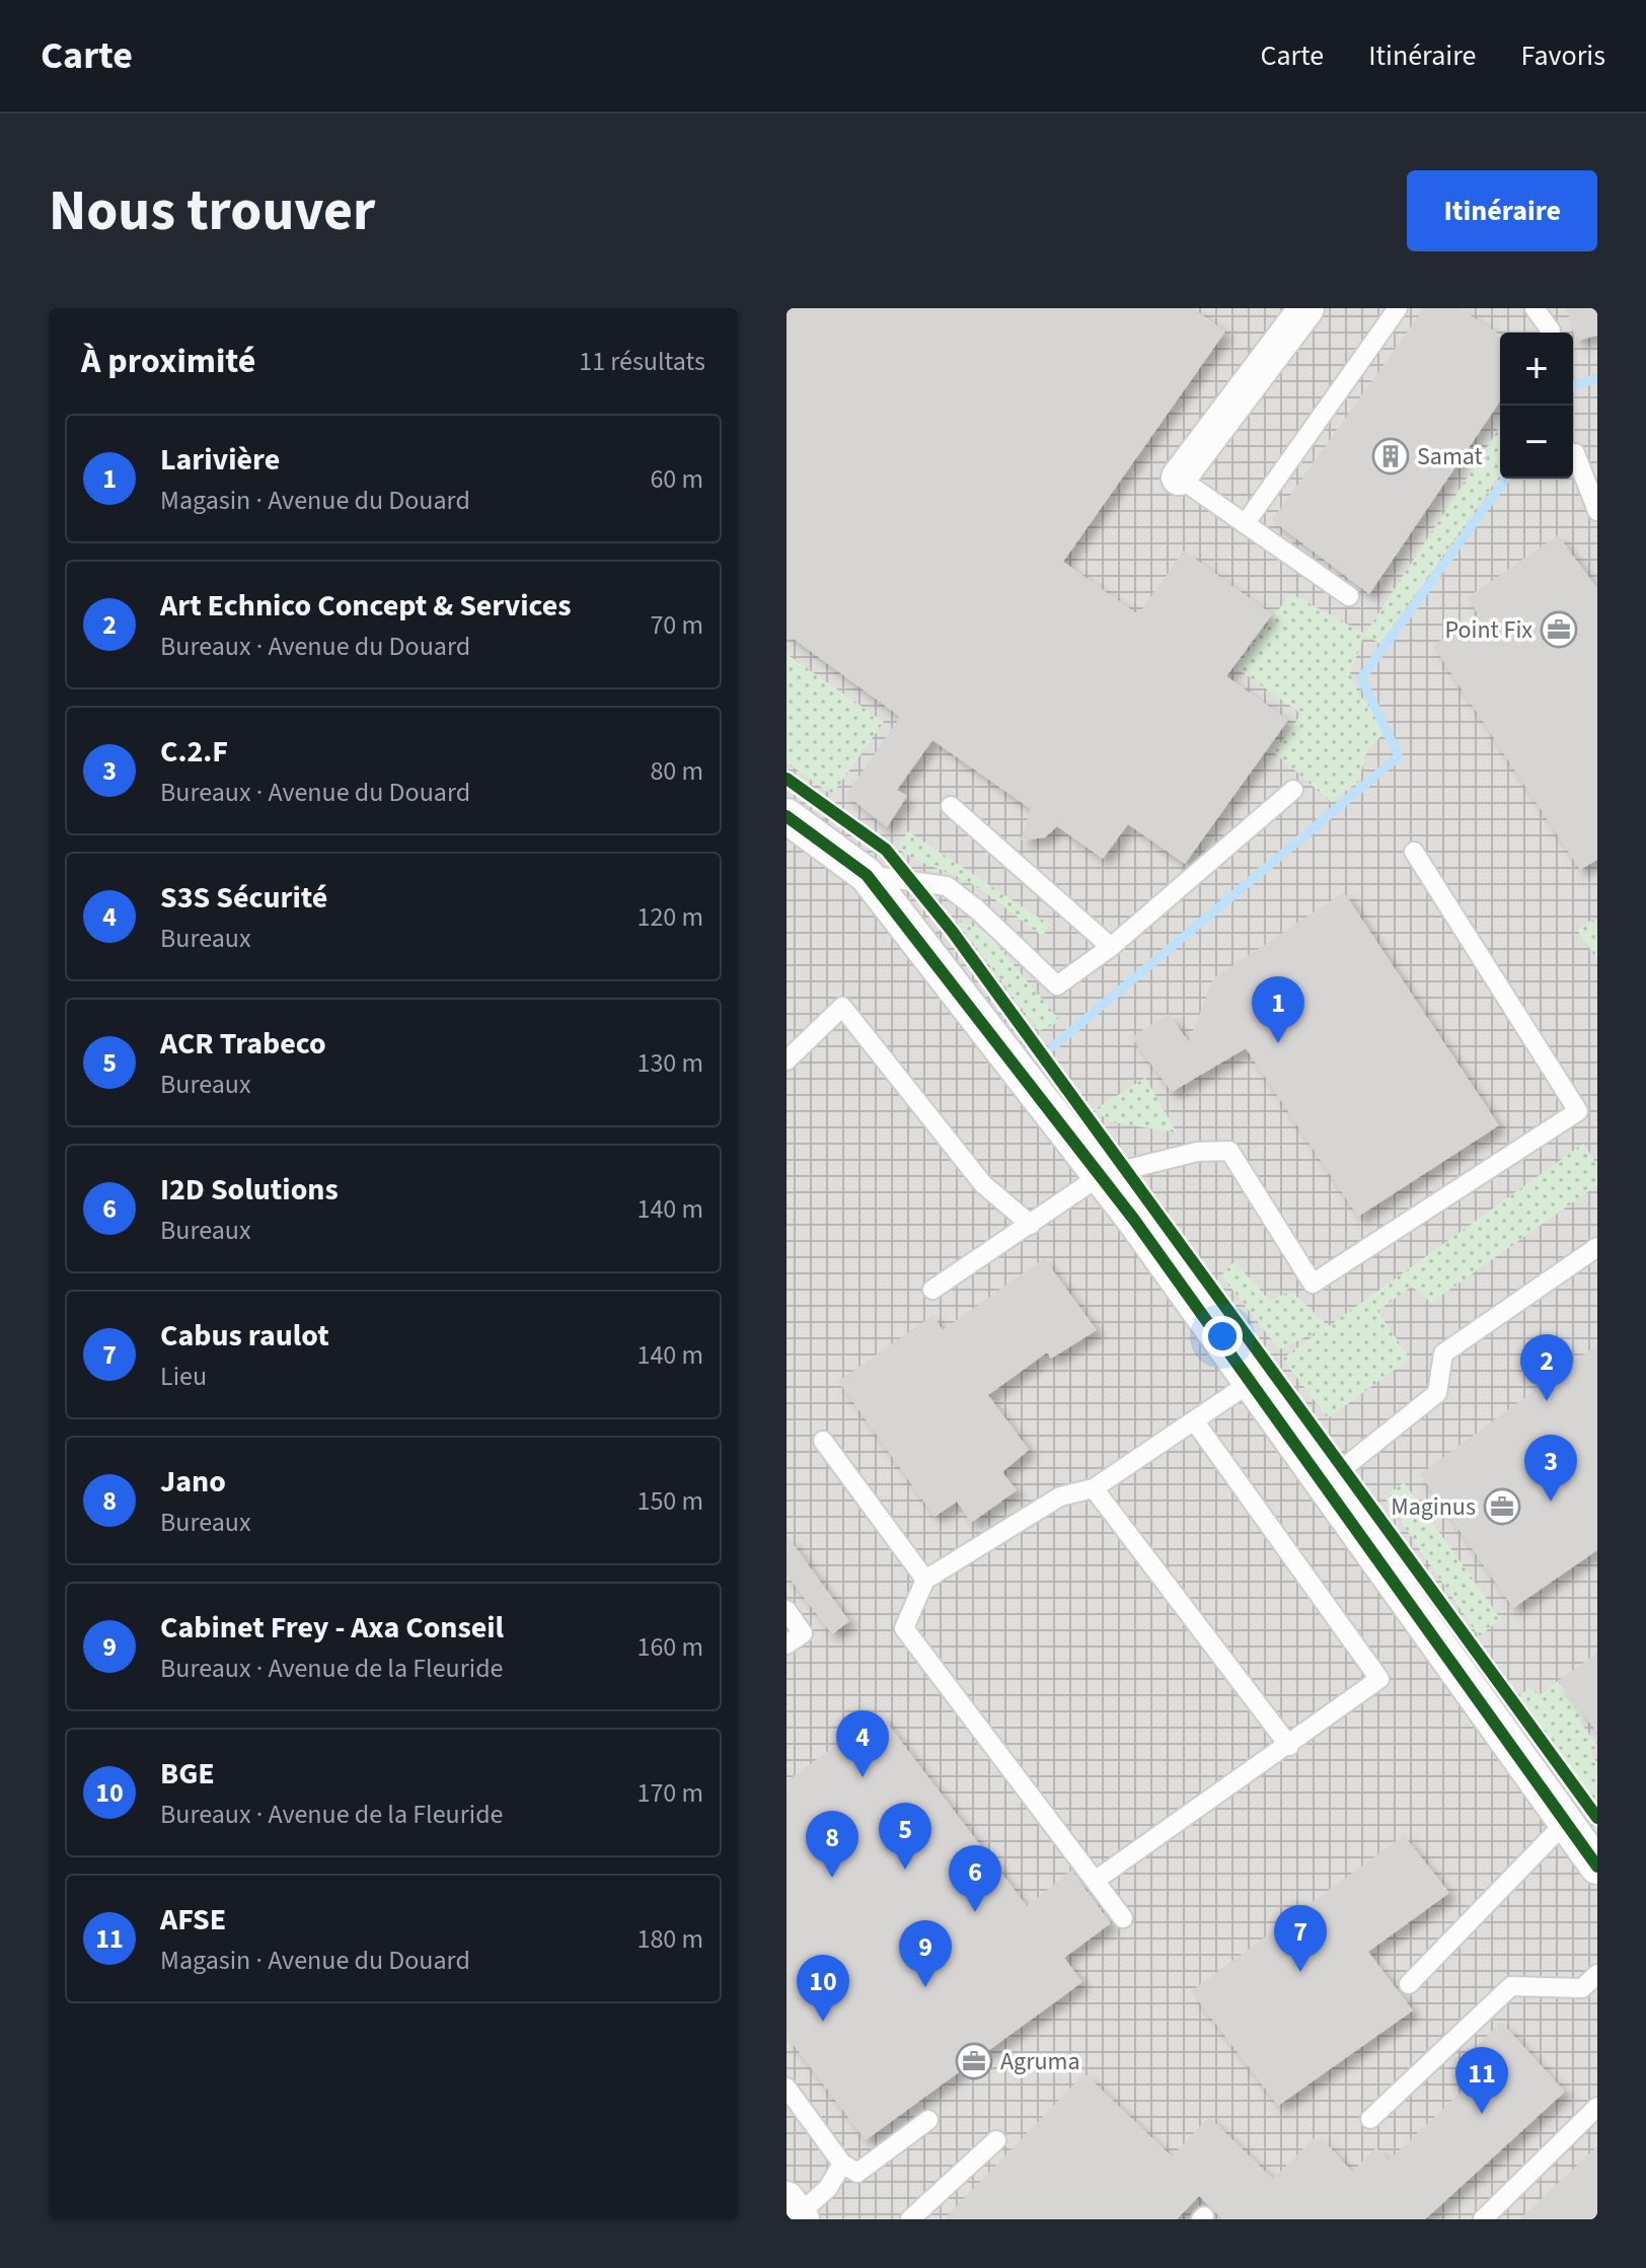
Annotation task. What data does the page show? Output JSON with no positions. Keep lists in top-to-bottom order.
{
  "places": {
    "building": ["Samat"],
    "office": ["Point Fix", "Maginus", "Agruma"]
  },
  "page": {
    "header": "Carte",
    "nav": ["Carte", "Itinéraire", "Favoris"],
    "buttons": "Itinéraire",
    "title": "Nous trouver",
    "heading": ["À proximité", "11 résultats"],
    "map_buttons": ["+", "−"],
    "list": [
      {
        "mark": "1",
        "name": "Larivière",
        "note": "Magasin · Avenue du Douard",
        "value": "60 m"
      },
      {
        "mark": "2",
        "name": "Art Echnico Concept & Services",
        "note": "Bureaux · Avenue du Douard",
        "value": "70 m"
      },
      {
        "mark": "3",
        "name": "C.2.F",
        "note": "Bureaux · Avenue du Douard",
        "value": "80 m"
      },
      {
        "mark": "4",
        "name": "S3S Sécurité",
        "note": "Bureaux",
        "value": "120 m"
      },
      {
        "mark": "5",
        "name": "ACR Trabeco",
        "note": "Bureaux",
        "value": "130 m"
      },
      {
        "mark": "6",
        "name": "I2D Solutions",
        "note": "Bureaux",
        "value": "140 m"
      },
      {
        "mark": "7",
        "name": "Cabus raulot",
        "note": "Lieu",
        "value": "140 m"
      },
      {
        "mark": "8",
        "name": "Jano",
        "note": "Bureaux",
        "value": "150 m"
      },
      {
        "mark": "9",
        "name": "Cabinet Frey - Axa Conseil",
        "note": "Bureaux · Avenue de la Fleuride",
        "value": "160 m"
      },
      {
        "mark": "10",
        "name": "BGE",
        "note": "Bureaux · Avenue de la Fleuride",
        "value": "170 m"
      },
      {
        "mark": "11",
        "name": "AFSE",
        "note": "Magasin · Avenue du Douard",
        "value": "180 m"
      }
    ],
    "pins": [
      "1",
      "2",
      "3",
      "4",
      "5",
      "8",
      "6",
      "7",
      "9",
      "10",
      "11"
    ]
  }
}
